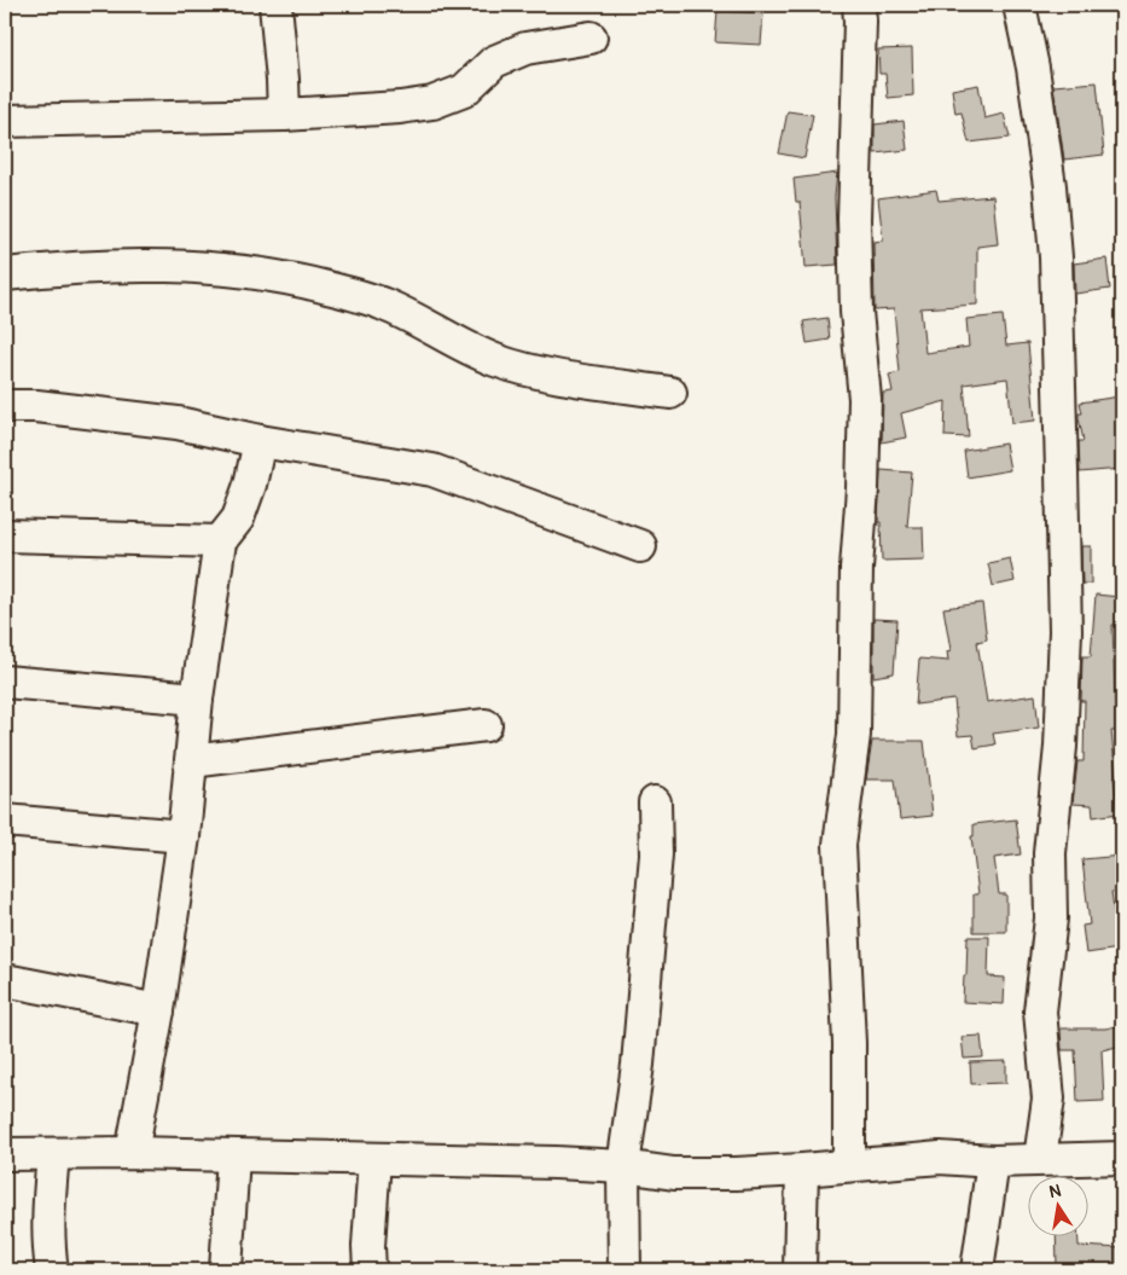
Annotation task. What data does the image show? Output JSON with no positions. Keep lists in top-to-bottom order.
{
  "north": "top"
}
